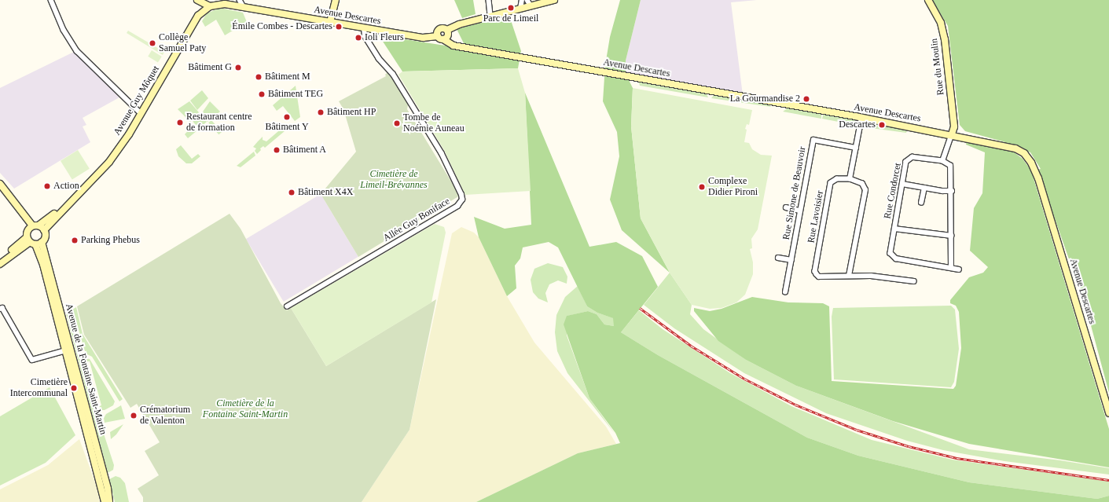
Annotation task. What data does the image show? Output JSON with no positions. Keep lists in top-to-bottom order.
{
  "streets": {
    "main road": [
      "Avenue Descartes",
      "Rue du Moulin",
      "Avenue Guy Môquet",
      "Avenue de la Fontaine Saint-Martin"
    ],
    "street": [
      "Rue Condorcet",
      "Rue Simone de Beauvoir",
      "Rue Lavoisier",
      "Allée Guy Boniface"
    ]
  },
  "crossings": [
    ["Avenue Descartes", "Rue du Moulin"],
    ["Avenue Descartes", "Avenue Guy Môquet"],
    ["Avenue Descartes", "Allée Guy Boniface"],
    ["Avenue Guy Môquet", "Avenue de la Fontaine Saint-Martin"]
  ],
  "parks": ["Cimetière de Limeil-Brévannes", "Cimetière de la Fontaine Saint-Martin"],
  "places": [
    "Parc de Limeil",
    "Émile Combes - Descartes",
    "Ioli Fleurs",
    "Collège Samuel Paty",
    "Bâtiment G",
    "Bâtiment M",
    "Bâtiment TEG",
    "La Gourmandise 2",
    "Bâtiment HP",
    "Bâtiment Y",
    "Restaurant centre de formation",
    "Tombe de Noémie Auneau",
    "Descartes",
    "Bâtiment A",
    "Action",
    "Complexe Didier Pironi",
    "Bâtiment X4X",
    "Parking Phebus",
    "Cimetière Intercommunal",
    "Crématorium de Valenton"
  ]
}
